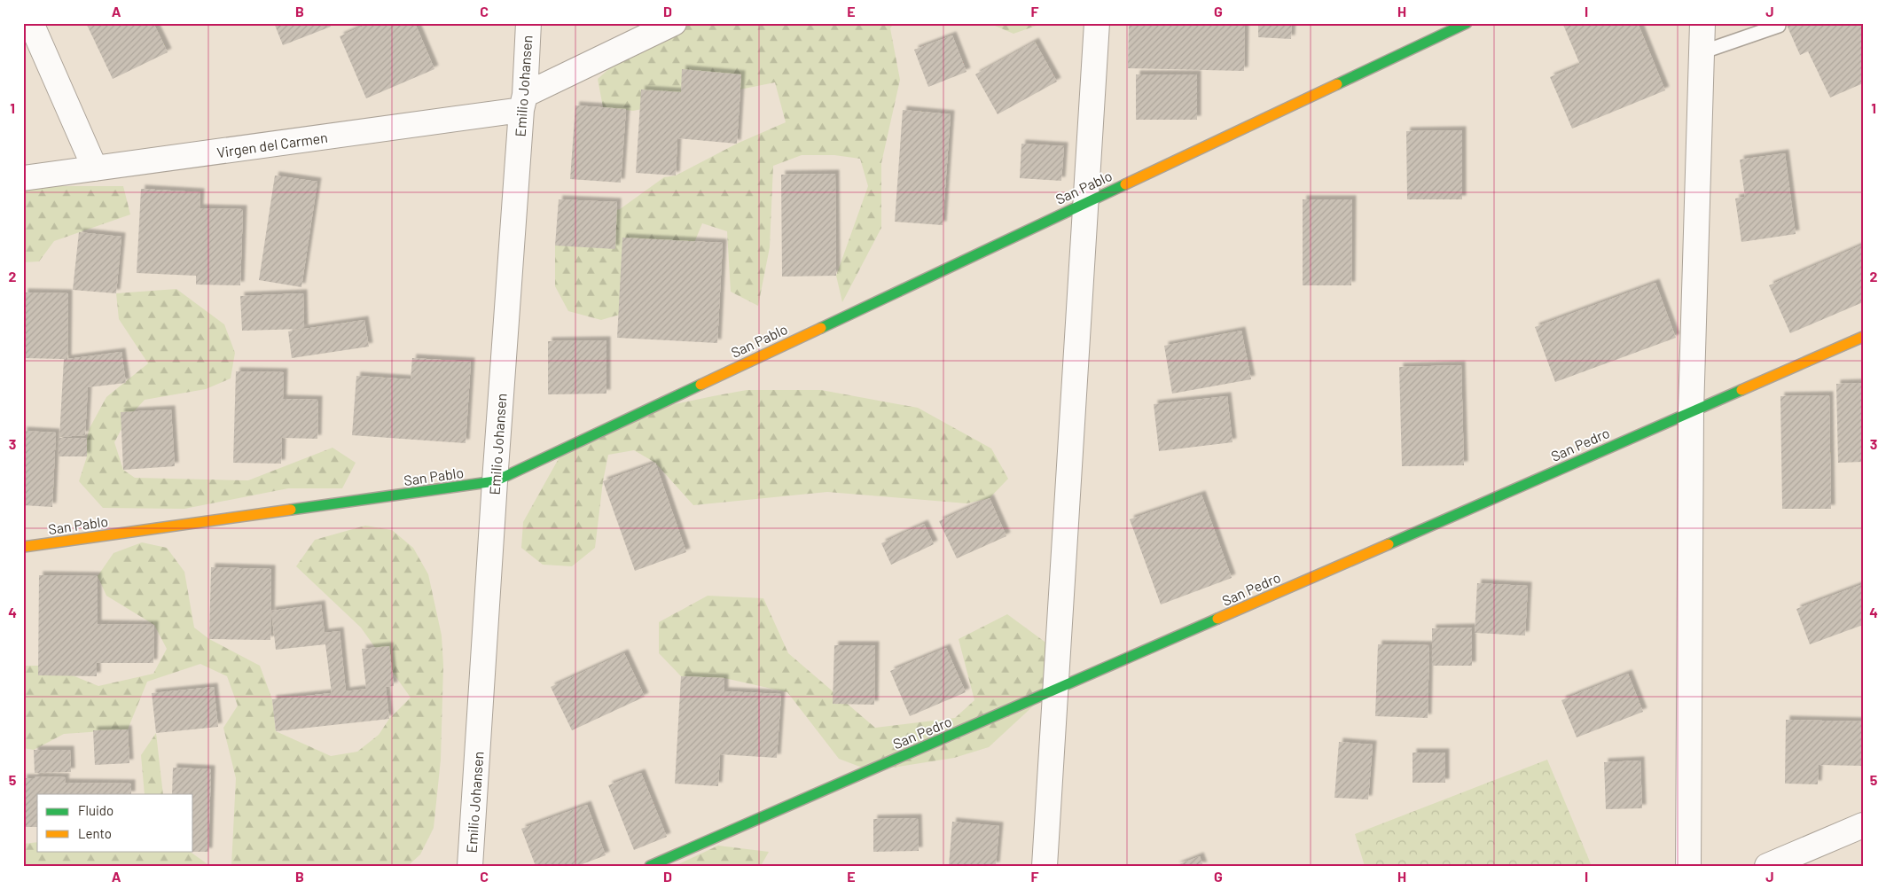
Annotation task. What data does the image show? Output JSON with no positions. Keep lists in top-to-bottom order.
{
  "streets": {
    "street": [
      "Emilio Johansen",
      "Virgen del Carmen",
      "San Pablo",
      "San Pedro"
    ]
  },
  "crossings": [
    ["Emilio Johansen", "Virgen del Carmen"],
    ["Emilio Johansen", "San Pablo"]
  ],
  "legend": ["Fluido", "Lento"],
  "grid": {
    "columns": [
      "A",
      "B",
      "C",
      "D",
      "E",
      "F",
      "G",
      "H",
      "I",
      "J"
    ],
    "rows": [
      "1",
      "2",
      "3",
      "4",
      "5"
    ]
  }
}
